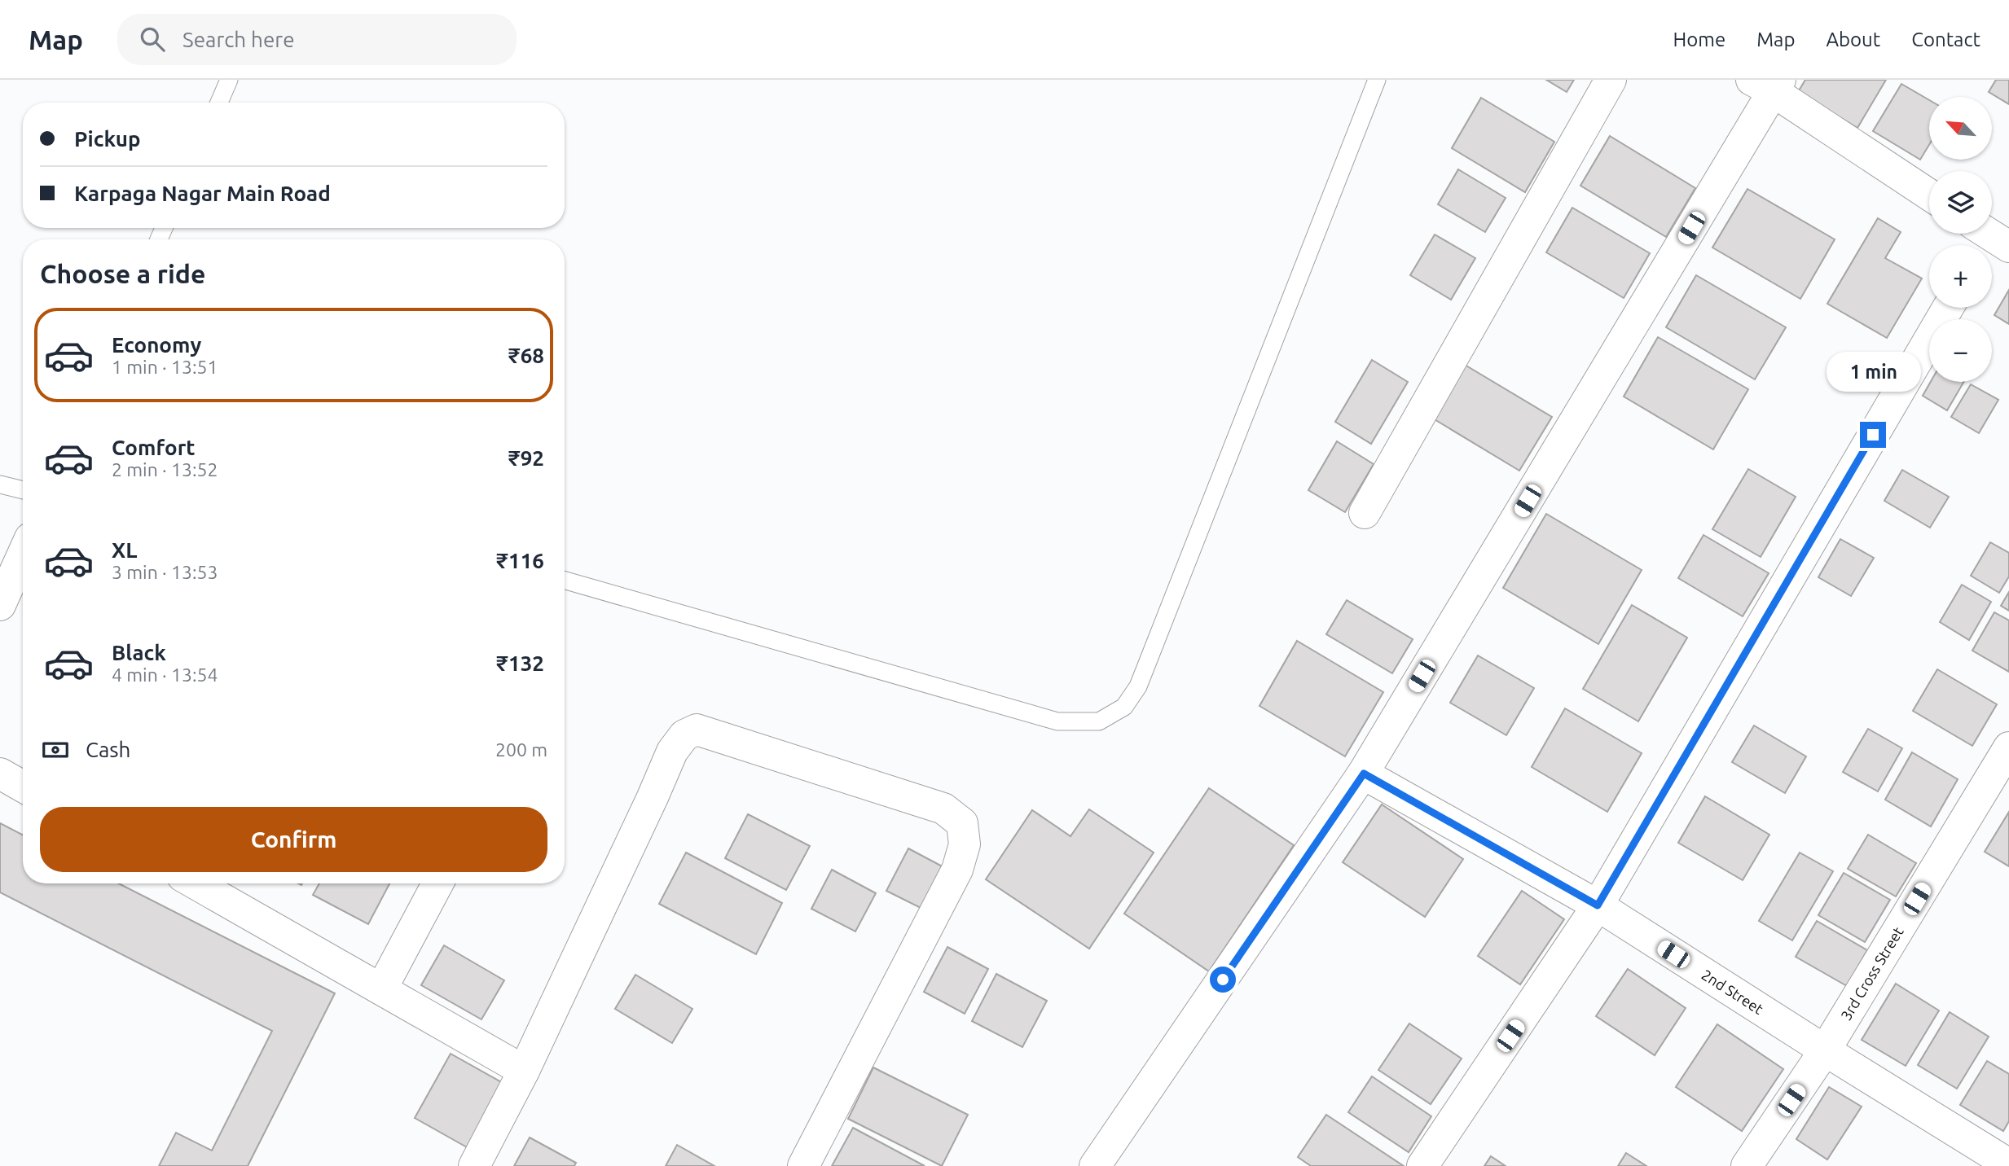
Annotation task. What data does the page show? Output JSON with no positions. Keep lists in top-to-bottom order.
{
  "streets": {
    "street": ["3rd Cross Street", "2nd Street"]
  },
  "crossings": [
    ["3rd Cross Street", "2nd Street"]
  ],
  "north": "top left",
  "page": {
    "header": "Map",
    "search": "Search here",
    "nav": [
      "Home",
      "Map",
      "About",
      "Contact"
    ],
    "map_buttons": ["+", "−"],
    "banner": ["Pickup", "Karpaga Nagar Main Road"],
    "heading": "Choose a ride",
    "list": [
      {
        "name": "Economy",
        "note": "1 min · 13:51",
        "value": "₹68"
      },
      {
        "name": "Comfort",
        "note": "2 min · 13:52",
        "value": "₹92"
      },
      {
        "name": "XL",
        "note": "3 min · 13:53",
        "value": "₹116"
      },
      {
        "name": "Black",
        "note": "4 min · 13:54",
        "value": "₹132"
      }
    ],
    "bubble": "1 min",
    "pay": ["Cash", "200 m"],
    "buttons": "Confirm"
  }
}
